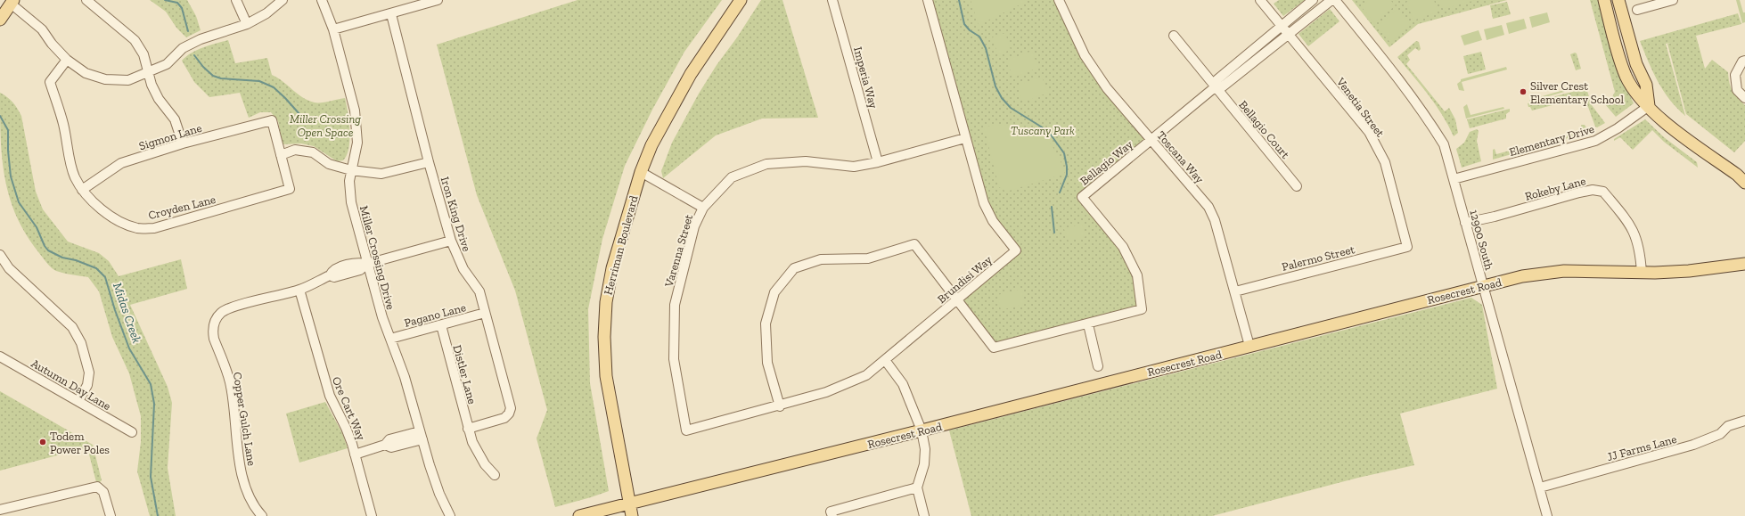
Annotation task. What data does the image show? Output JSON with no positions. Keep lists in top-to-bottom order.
{
  "streets": {
    "main road": ["Herriman Boulevard", "Rosecrest Road"],
    "street": [
      "Imperia Way",
      "Venetia Street",
      "Bellagio Court",
      "Sigmon Lane",
      "Elementary Drive",
      "Toscana Way",
      "Bellagio Way",
      "Rokeby Lane",
      "Croyden Lane",
      "Iron King Drive",
      "12900 South",
      "Varenna Street",
      "Miller Crossing Drive",
      "Palermo Street",
      "Brundisi Way",
      "Pagano Lane",
      "Distler Lane",
      "Autumn Day Lane",
      "Ore Cart Way",
      "Copper Gulch Lane",
      "JJ Farms Lane"
    ]
  },
  "crossings": [
    ["Imperia Way", "Varenna Street"],
    ["Venetia Street", "Bellagio Way"],
    ["Venetia Street", "Palermo Street"],
    ["Bellagio Court", "Bellagio Way"],
    ["Sigmon Lane", "Croyden Lane"],
    ["Elementary Drive", "12900 South"],
    ["Toscana Way", "Bellagio Way"],
    ["Toscana Way", "Palermo Street"],
    ["Toscana Way", "Rosecrest Road"],
    ["Bellagio Way", "Brundisi Way"],
    ["Rokeby Lane", "12900 South"],
    ["Rokeby Lane", "Rosecrest Road"],
    ["Iron King Drive", "Pagano Lane"],
    ["Iron King Drive", "Distler Lane"],
    ["Iron King Drive", "Copper Gulch Lane"],
    ["12900 South", "Rosecrest Road"],
    ["12900 South", "JJ Farms Lane"],
    ["Herriman Boulevard", "Rosecrest Road"],
    ["Varenna Street", "Brundisi Way"],
    ["Miller Crossing Drive", "Pagano Lane"],
    ["Miller Crossing Drive", "Copper Gulch Lane"],
    ["Pagano Lane", "Distler Lane"],
    ["Ore Cart Way", "Copper Gulch Lane"]
  ],
  "water": ["Midas Creek"],
  "parks": ["Miller Crossing Open Space", "Tuscany Park"],
  "places": ["Silver Crest Elementary School", "Todem Power Poles"]
}
